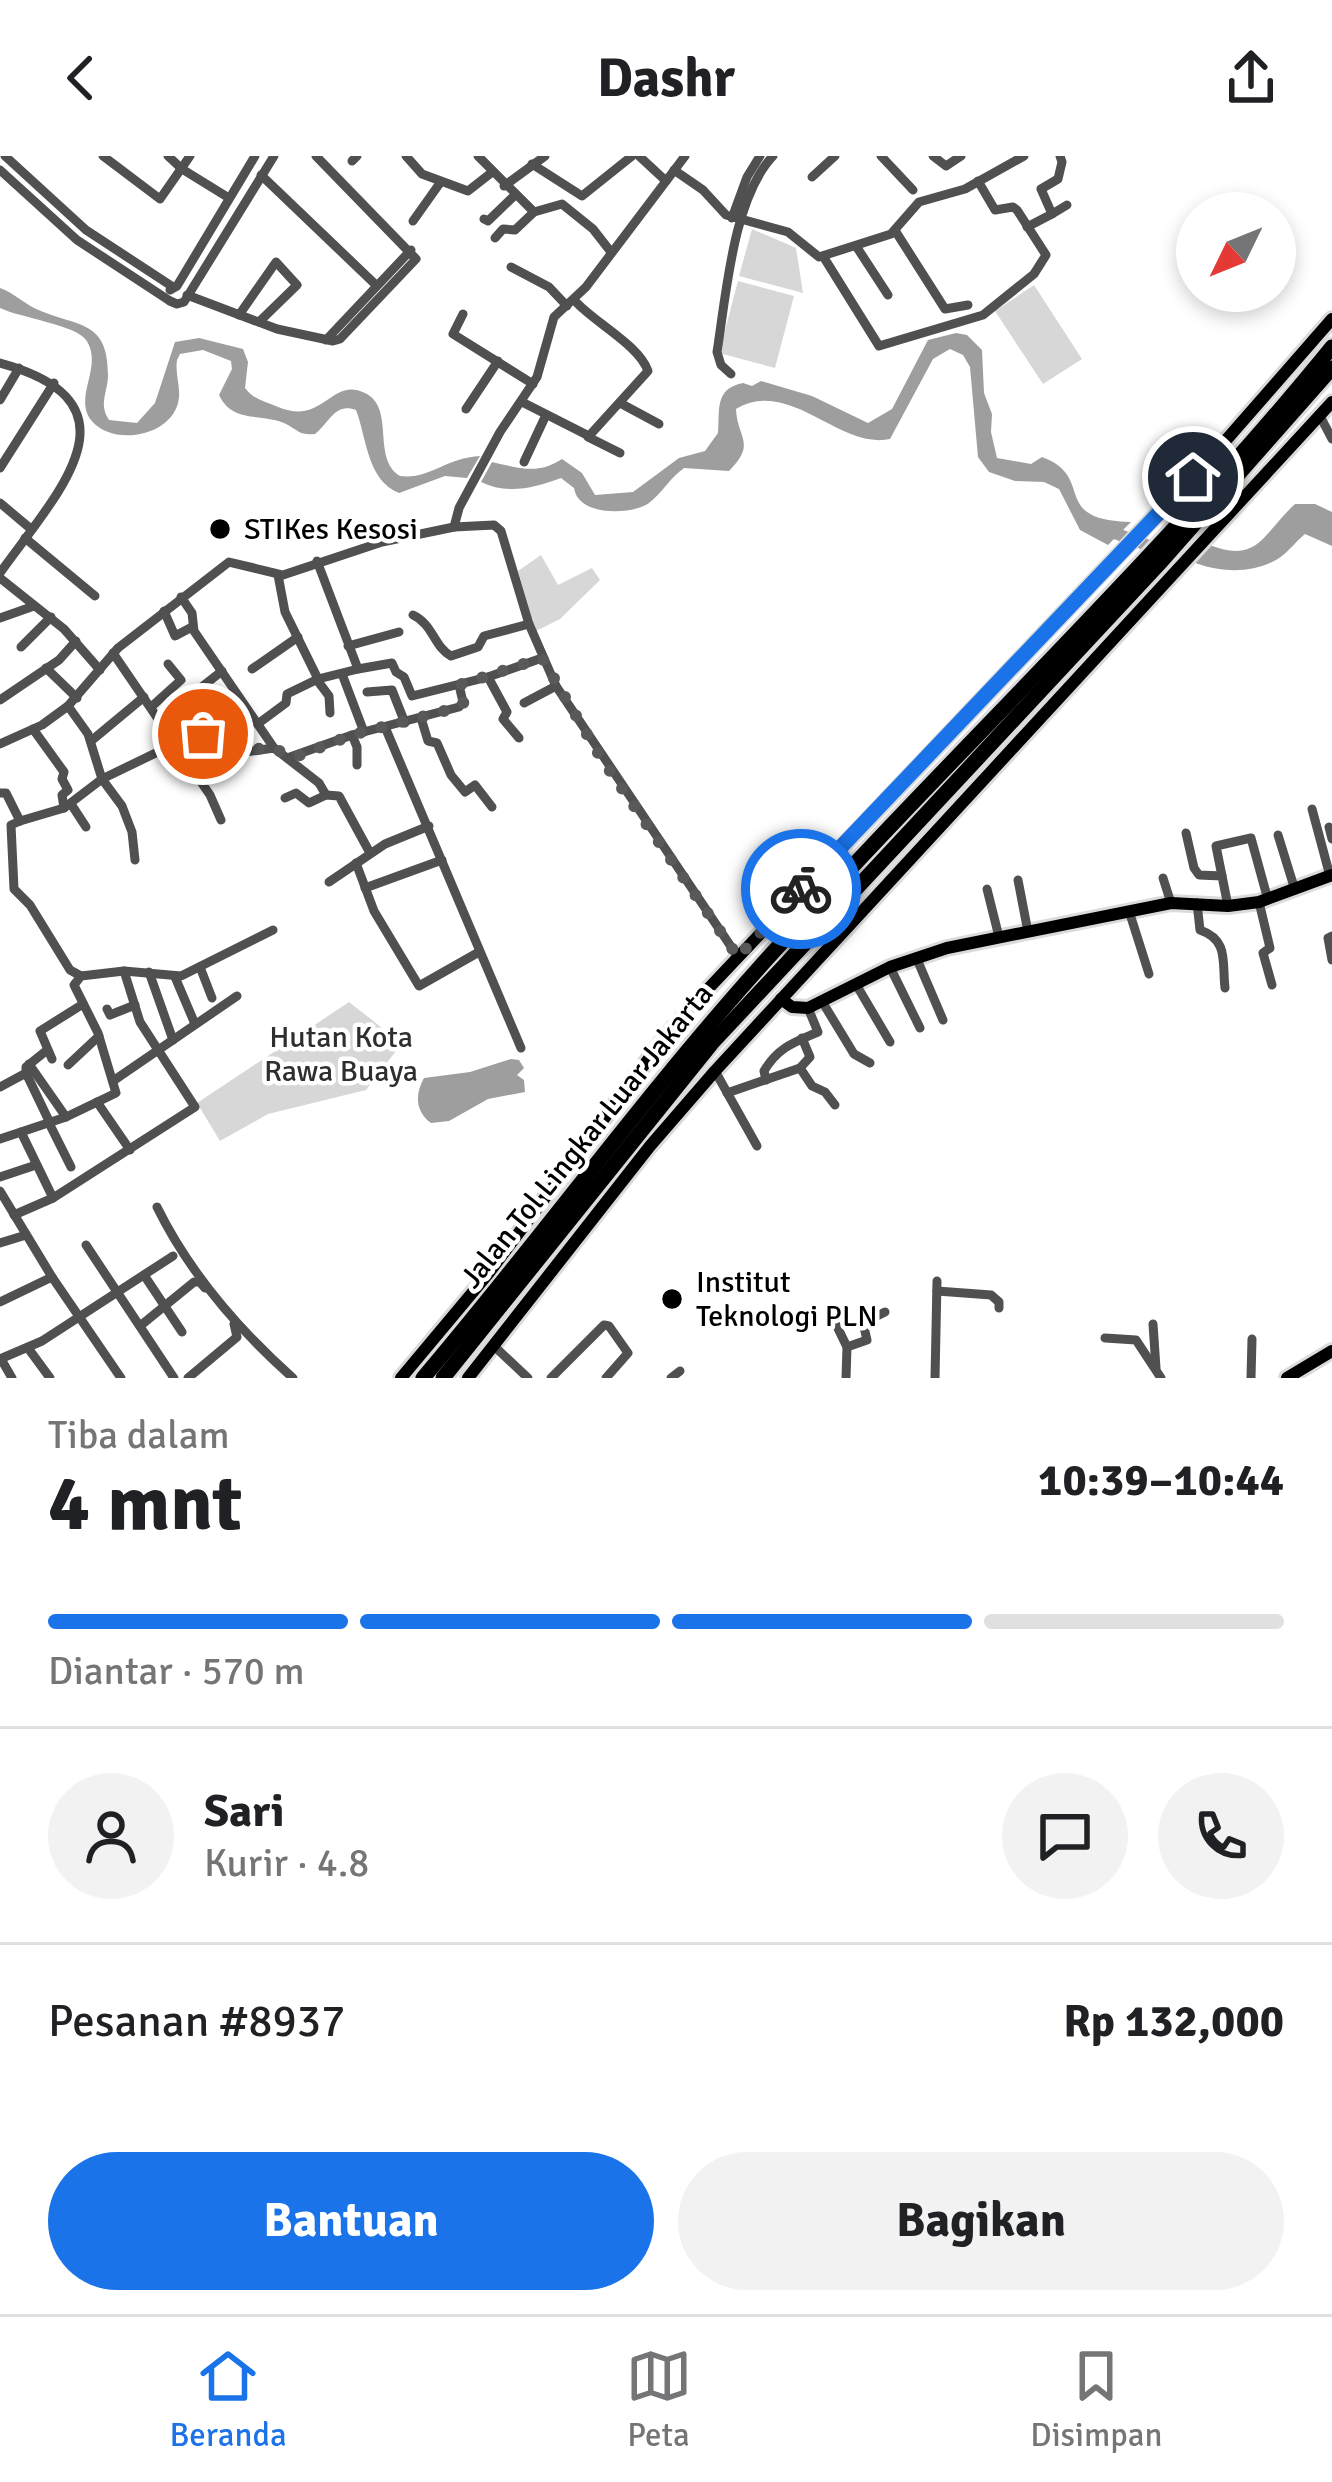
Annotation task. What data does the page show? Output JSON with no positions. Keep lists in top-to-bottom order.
{
  "streets": {
    "highway": ["Jalan Tol Lingkar Luar Jakarta"]
  },
  "parks": ["Hutan Kota Rawa Buaya"],
  "places": ["STIKes Kesosi", "Institut Teknologi PLN"],
  "north": "bottom left",
  "page": {
    "header": "Dashr",
    "heading": ["4 mnt", "Tiba dalam", "10:39–10:44"],
    "panel": [
      "Sari",
      "Kurir · 4.8",
      "Pesanan #8937",
      "Rp 132,000"
    ],
    "bar": "Diantar · 570 m",
    "buttons": ["Bantuan", "Bagikan"],
    "tabs": ["Beranda", "Peta", "Disimpan"]
  }
}
